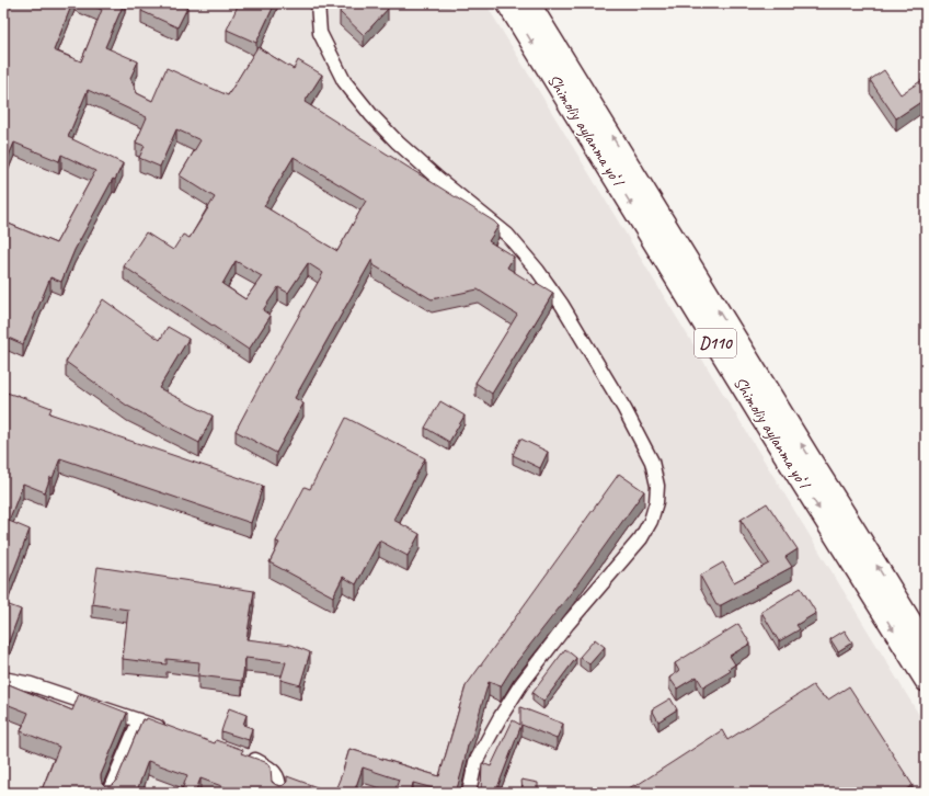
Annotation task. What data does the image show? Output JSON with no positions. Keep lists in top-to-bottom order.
{
  "streets": {
    "main road": ["Shimoliy aylanma yoʻl", "D110"]
  }
}
